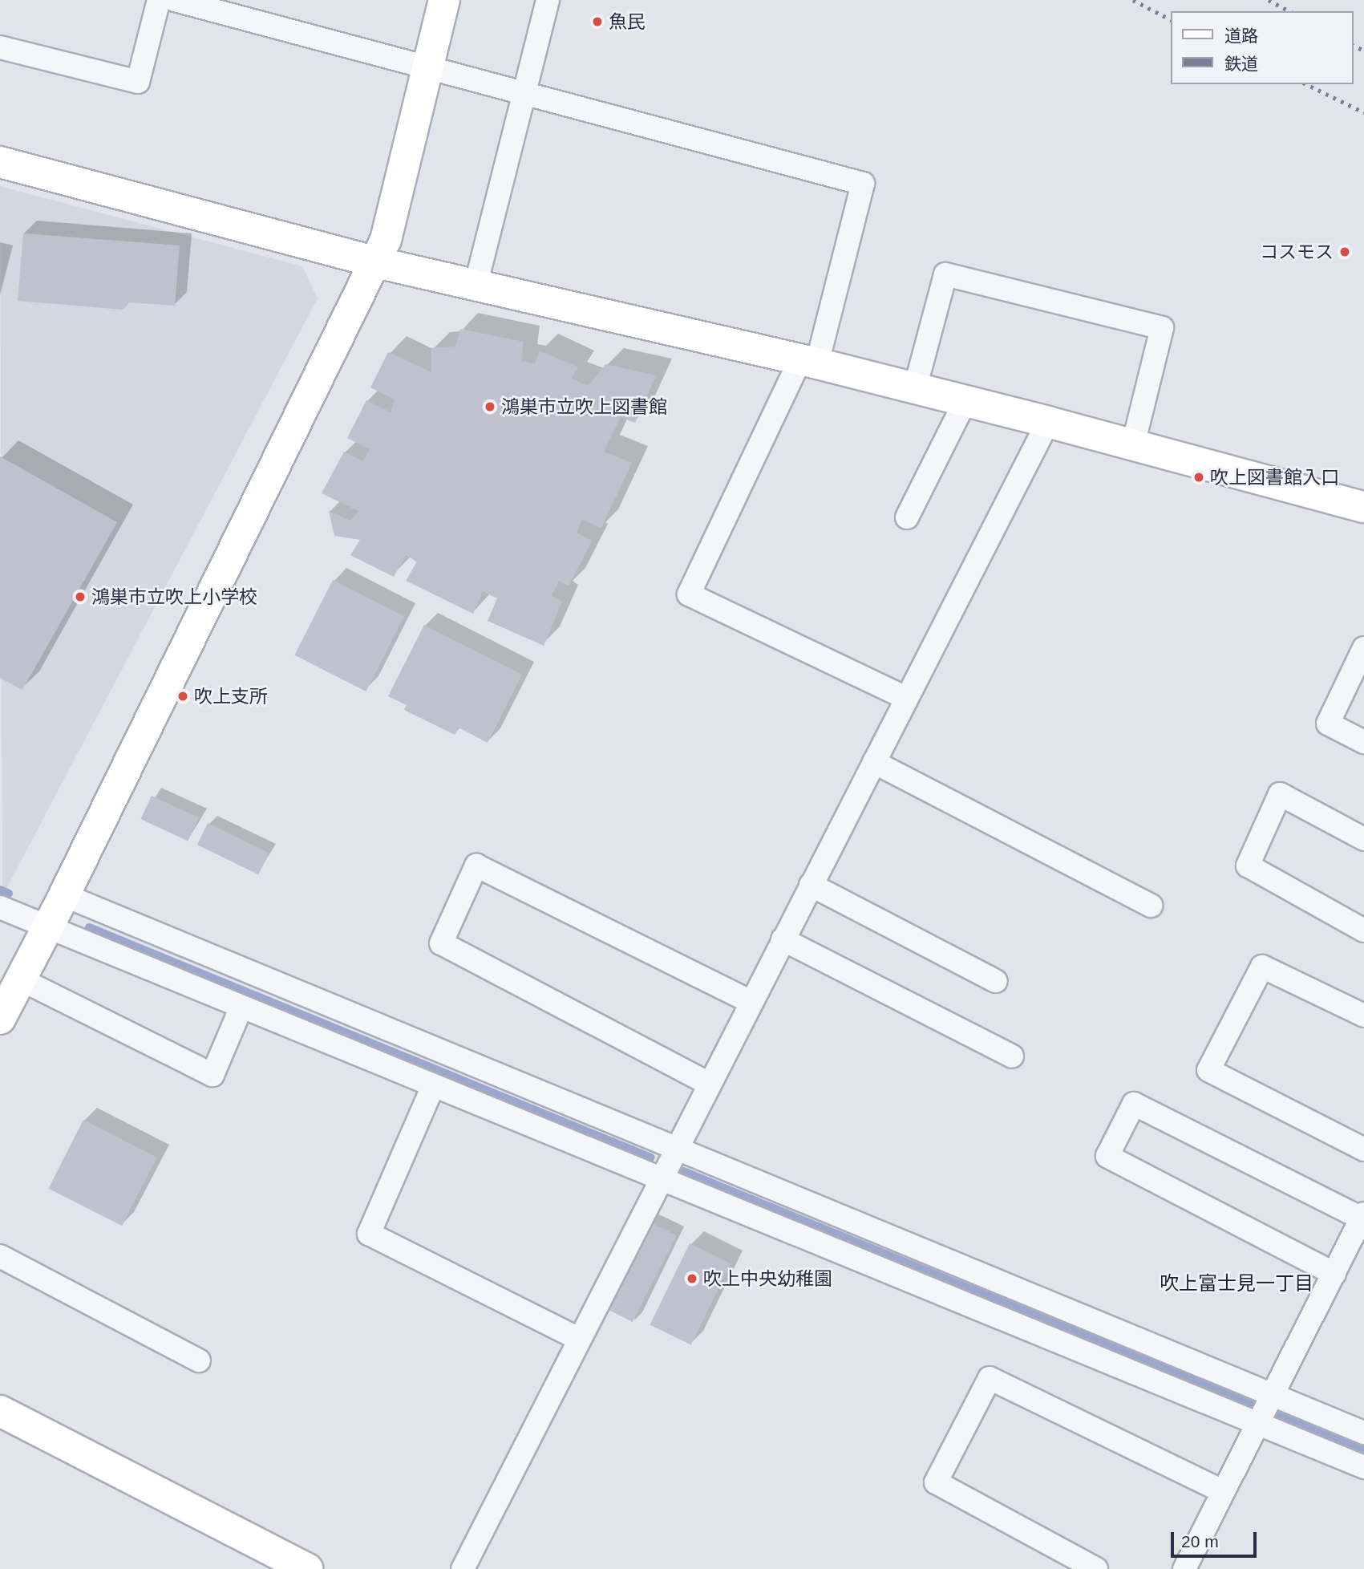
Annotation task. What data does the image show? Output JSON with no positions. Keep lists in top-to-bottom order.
{
  "districts": ["吹上富士見一丁目"],
  "places": [
    "魚民",
    "コスモス",
    "鴻巣市立吹上図書館",
    "吹上図書館入口",
    "鴻巣市立吹上小学校",
    "吹上支所",
    "吹上中央幼稚園"
  ],
  "legend": ["道路", "鉄道"],
  "scale_bar": "20 m"
}
